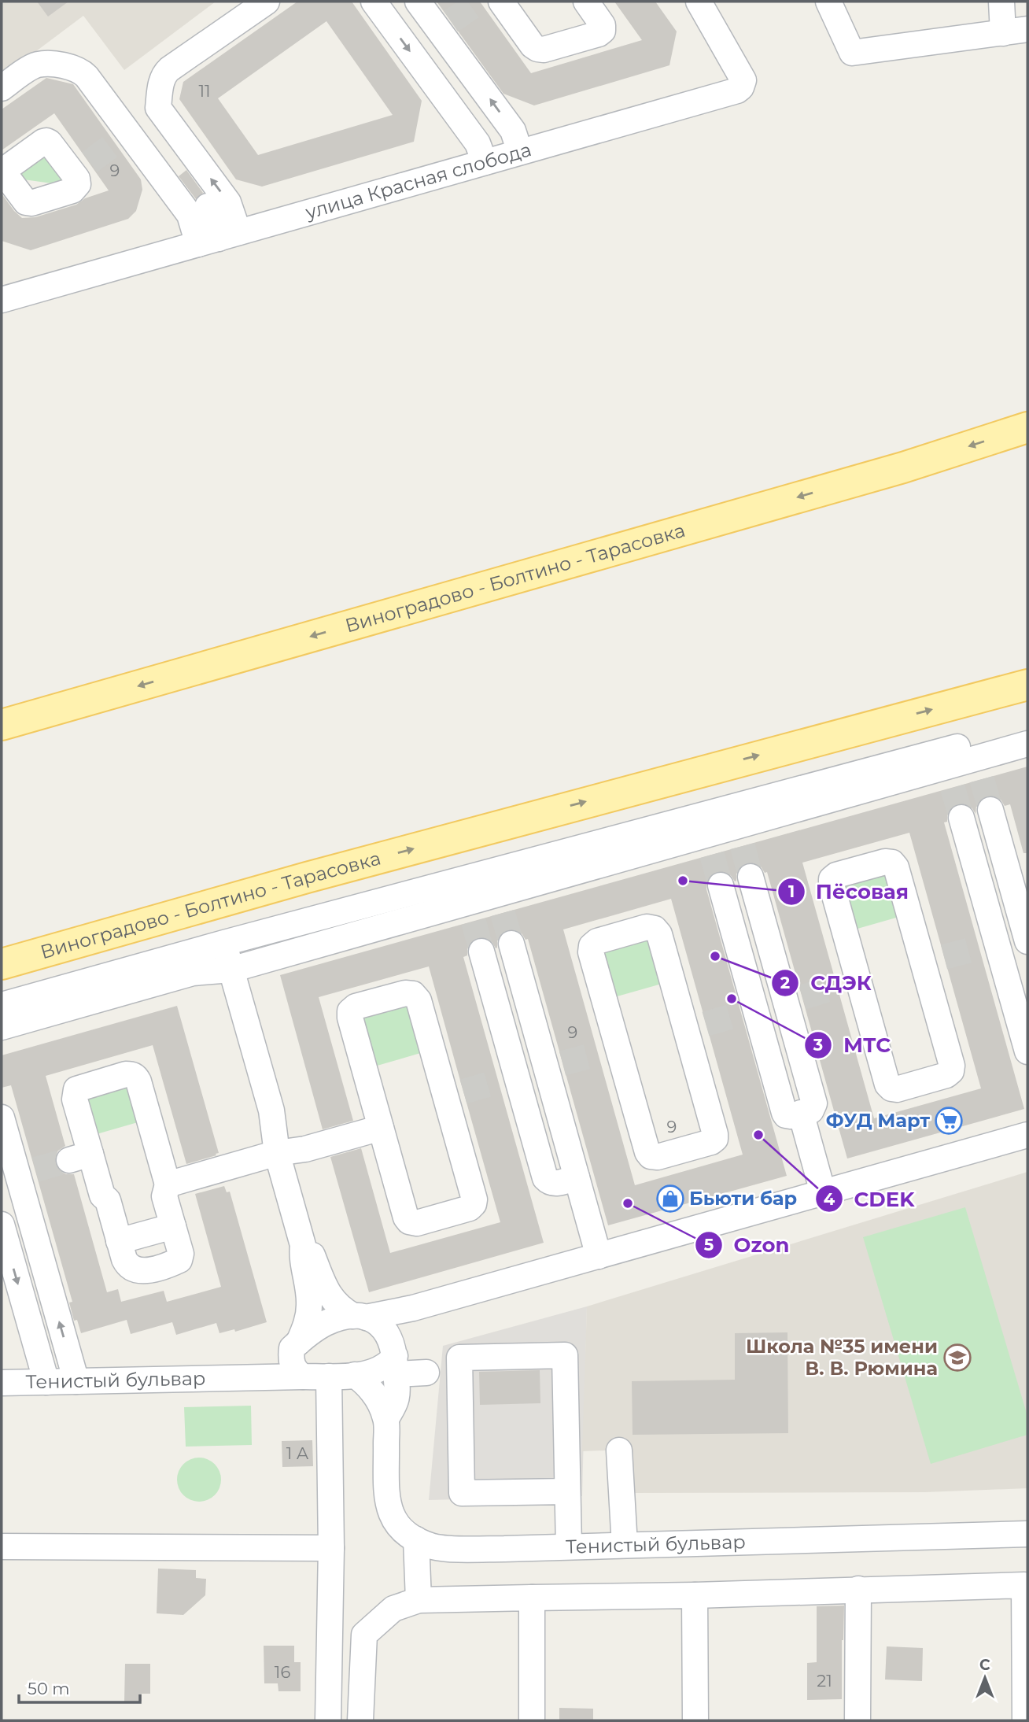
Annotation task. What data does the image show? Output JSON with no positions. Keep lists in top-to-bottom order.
{
  "streets": {
    "main road": ["Виноградово - Болтино - Тарасовка"],
    "street": ["улица Красная слобода", "Тенистый бульвар"]
  },
  "places": {
    "other": [
      "Пёсовая",
      "СДЭК",
      "МТС",
      "CDEK",
      "Ozon"
    ],
    "supermarket": ["ФУД Март"],
    "shop": ["Бьюти бар"],
    "school or university": ["Школа №35 имени В. В. Рюмина"]
  },
  "house_numbers": [
    "11",
    "9",
    "9",
    "9",
    "1 А",
    "16",
    "21"
  ],
  "scale_bar": "50 m",
  "north": "top"
}
